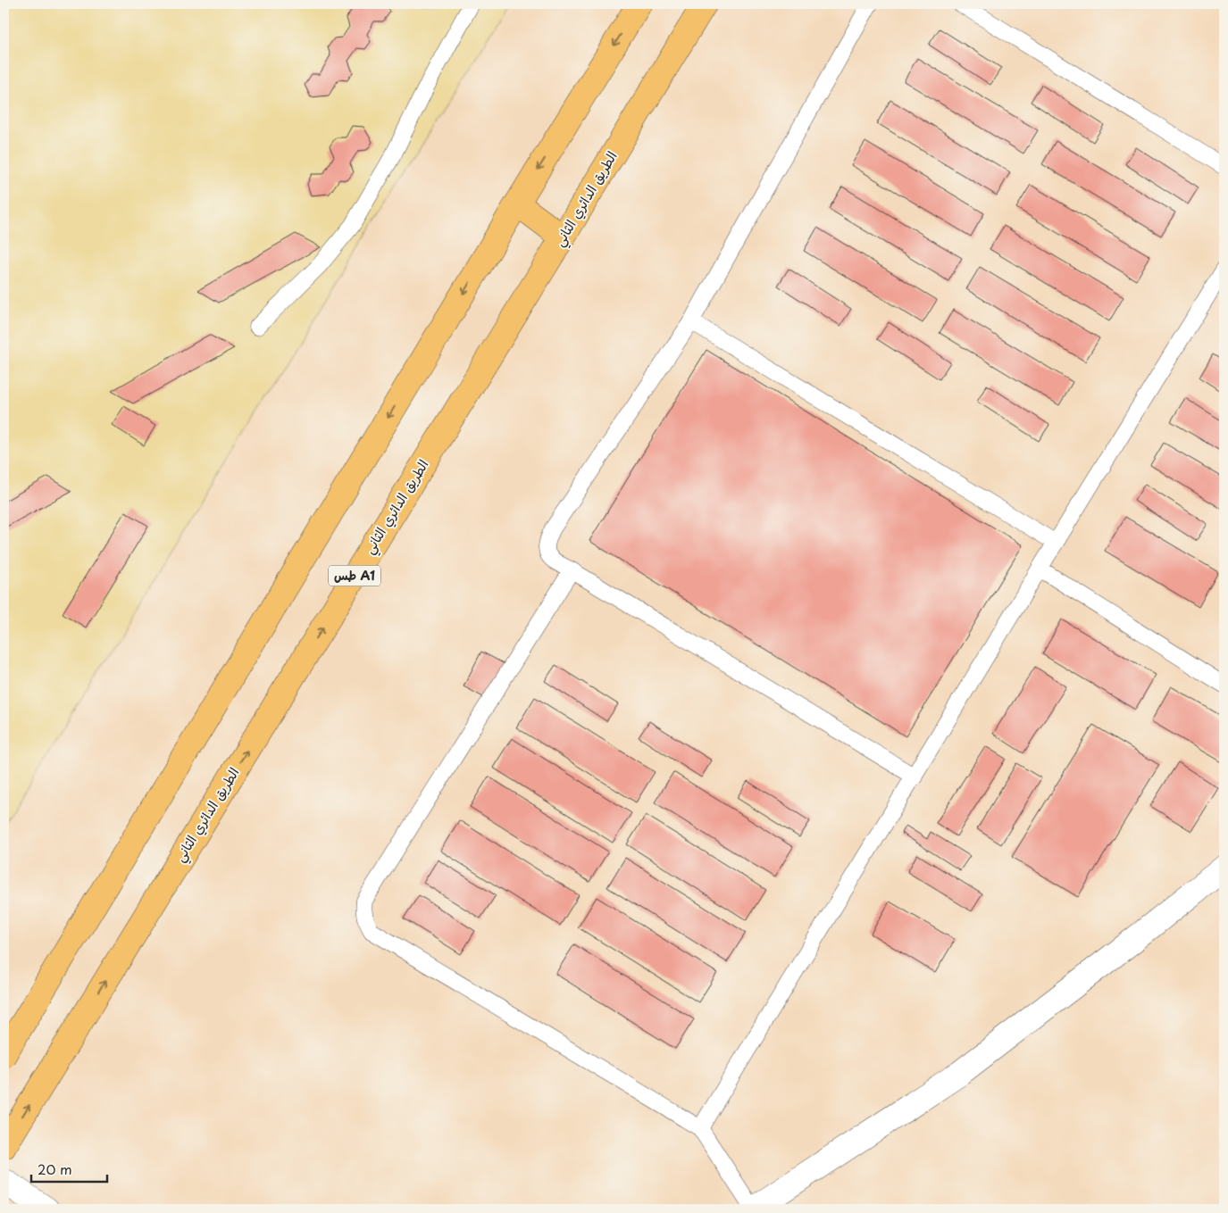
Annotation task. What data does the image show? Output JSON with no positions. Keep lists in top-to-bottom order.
{
  "streets": {
    "highway": ["الطريق الدائري الثاني", "طس A1"]
  },
  "scale_bar": "20 m"
}
